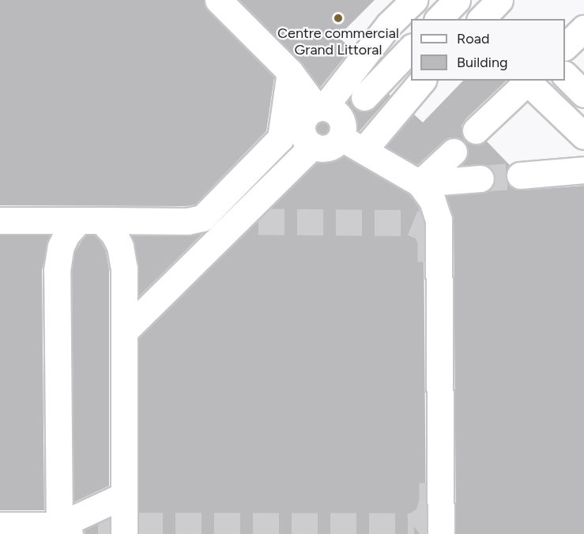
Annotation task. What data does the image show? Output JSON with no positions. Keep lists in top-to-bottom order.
{
  "places": ["Centre commercial Grand Littoral"],
  "legend": ["Road", "Building"]
}
